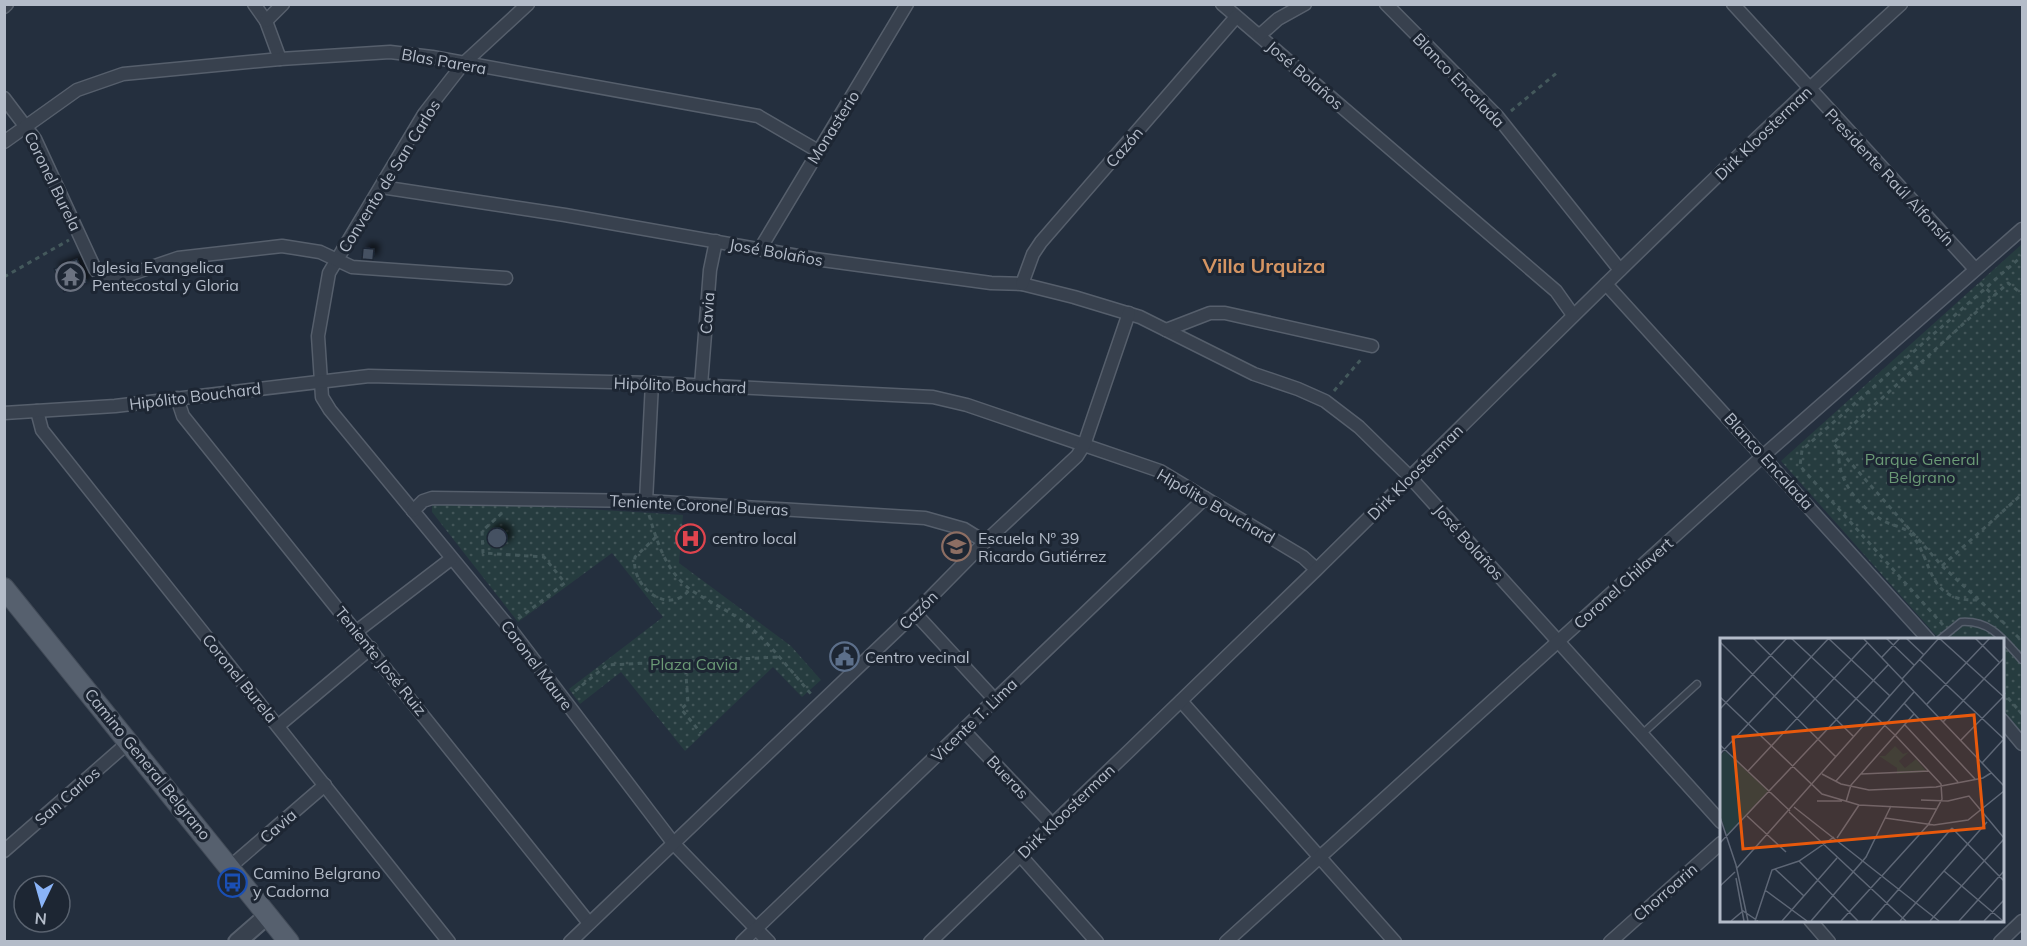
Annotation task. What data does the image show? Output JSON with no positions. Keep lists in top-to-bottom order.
{
  "streets": {
    "main road": ["Camino General Belgrano"],
    "street": [
      "Blas Parera",
      "José Bolaños",
      "Blanco Encalada",
      "Monasterio",
      "Dirk Kloosterman",
      "Cazón",
      "Convento de San Carlos",
      "Presidente Raúl Alfonsín",
      "Coronel Burela",
      "Cavia",
      "Hipólito Bouchard",
      "Teniente Coronel Bueras",
      "Coronel Chilavert",
      "Teniente José Ruiz",
      "Coronel Maure",
      "Vicente T. Lima",
      "Bueras",
      "San Carlos",
      "Chorroarin"
    ]
  },
  "crossings": [
    ["Blas Parera", "Monasterio"],
    ["Blas Parera", "Convento de San Carlos"],
    ["Blas Parera", "Coronel Burela"],
    ["José Bolaños", "Monasterio"],
    ["José Bolaños", "Dirk Kloosterman"],
    ["José Bolaños", "Cazón"],
    ["José Bolaños", "Convento de San Carlos"],
    ["José Bolaños", "Cavia"],
    ["José Bolaños", "Coronel Chilavert"],
    ["Blanco Encalada", "Dirk Kloosterman"],
    ["Blanco Encalada", "Coronel Chilavert"],
    ["Dirk Kloosterman", "Presidente Raúl Alfonsín"],
    ["Dirk Kloosterman", "Hipólito Bouchard"],
    ["Dirk Kloosterman", "Bueras"],
    ["Cazón", "Hipólito Bouchard"],
    ["Cazón", "Teniente Coronel Bueras"],
    ["Cazón", "Teniente José Ruiz"],
    ["Cazón", "Coronel Maure"],
    ["Convento de San Carlos", "Coronel Burela"],
    ["Convento de San Carlos", "Hipólito Bouchard"],
    ["Convento de San Carlos", "Coronel Maure"],
    ["Presidente Raúl Alfonsín", "Coronel Chilavert"],
    ["Coronel Burela", "Cavia"],
    ["Coronel Burela", "Hipólito Bouchard"],
    ["Cavia", "Hipólito Bouchard"],
    ["Cavia", "Camino General Belgrano"],
    ["Hipólito Bouchard", "Teniente José Ruiz"],
    ["Hipólito Bouchard", "Coronel Maure"],
    ["Hipólito Bouchard", "Vicente T. Lima"],
    ["Teniente Coronel Bueras", "Coronel Maure"],
    ["Coronel Maure", "Vicente T. Lima"],
    ["Vicente T. Lima", "Bueras"],
    ["Camino General Belgrano", "San Carlos"]
  ],
  "districts": ["Villa Urquiza"],
  "parks": ["Parque General Belgrano", "Plaza Cavia"],
  "places": {
    "temple": ["Iglesia Evangelica Pentecostal y Gloria"],
    "hospital": ["centro local"],
    "school or university": ["Escuela Nº 39 Ricardo Gutiérrez"],
    "public building": ["Centro vecinal"],
    "bus stop": ["Camino Belgrano y Cadorna"]
  },
  "north": "bottom"
}
